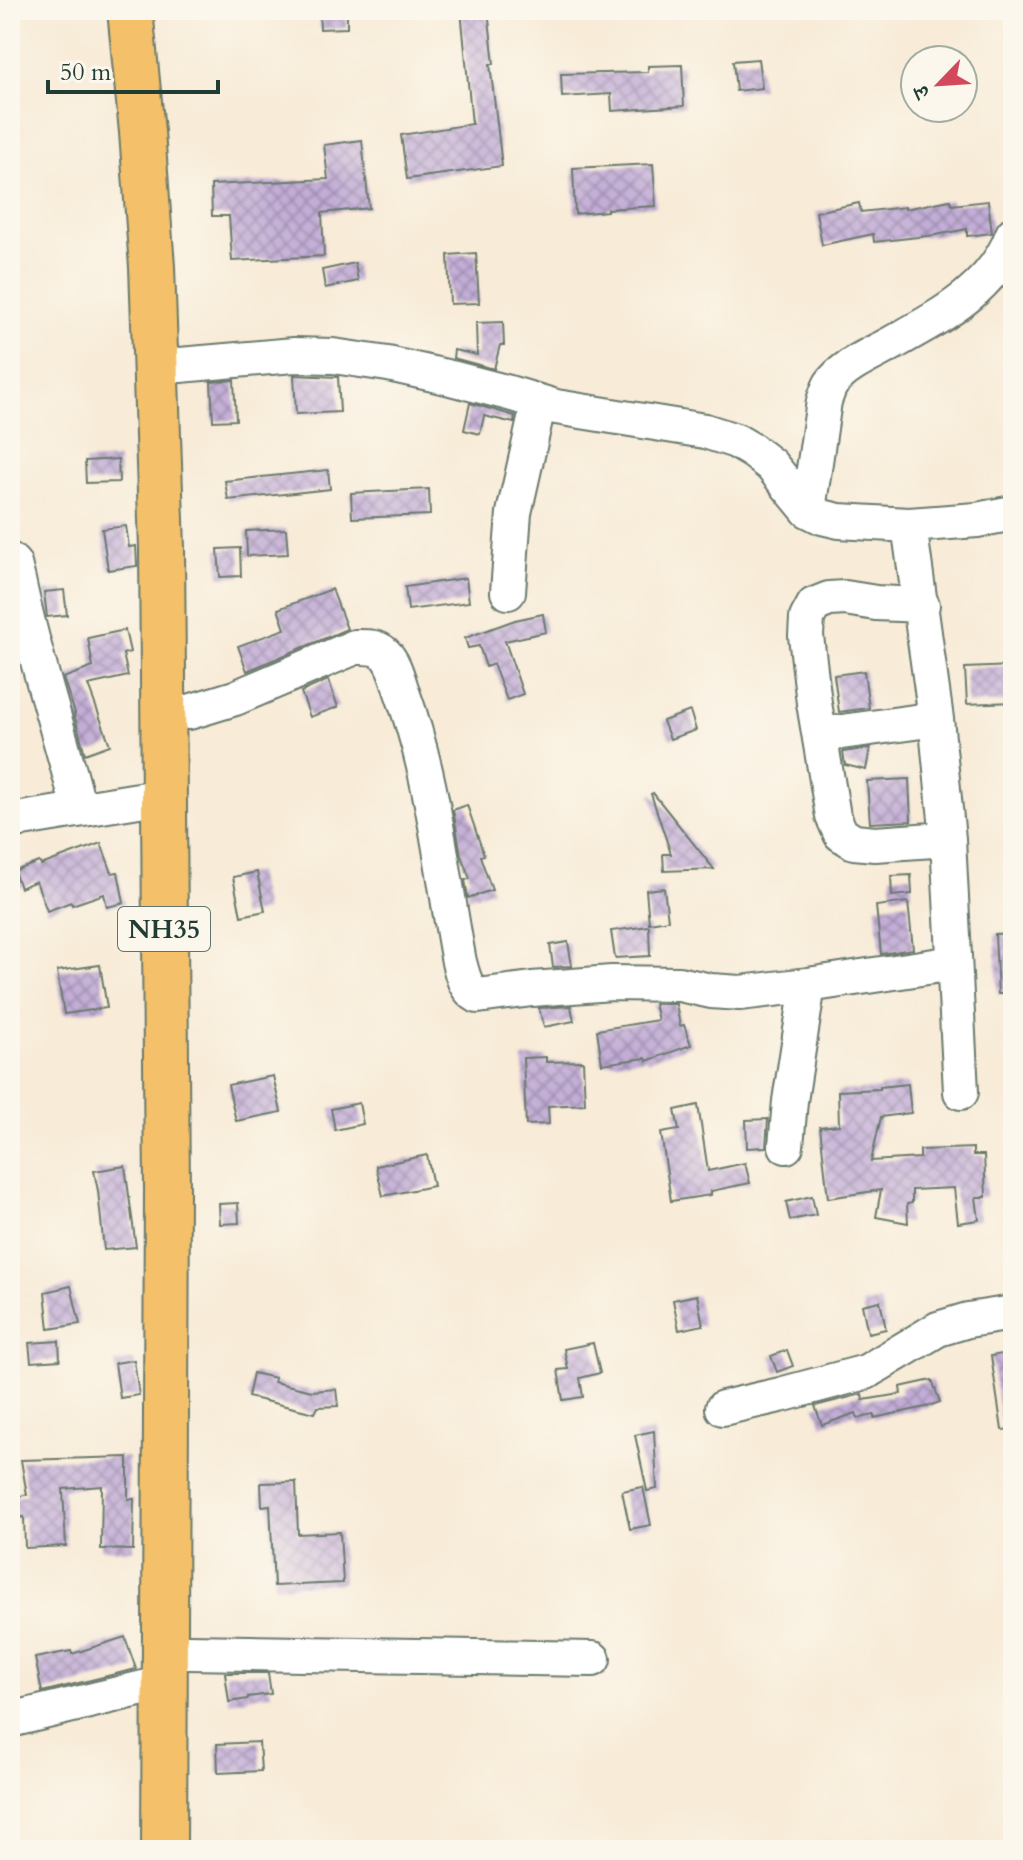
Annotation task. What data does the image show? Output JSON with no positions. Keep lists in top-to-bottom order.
{
  "streets": {
    "highway": ["NH35"]
  },
  "scale_bar": "50 m",
  "north": "bottom left"
}
